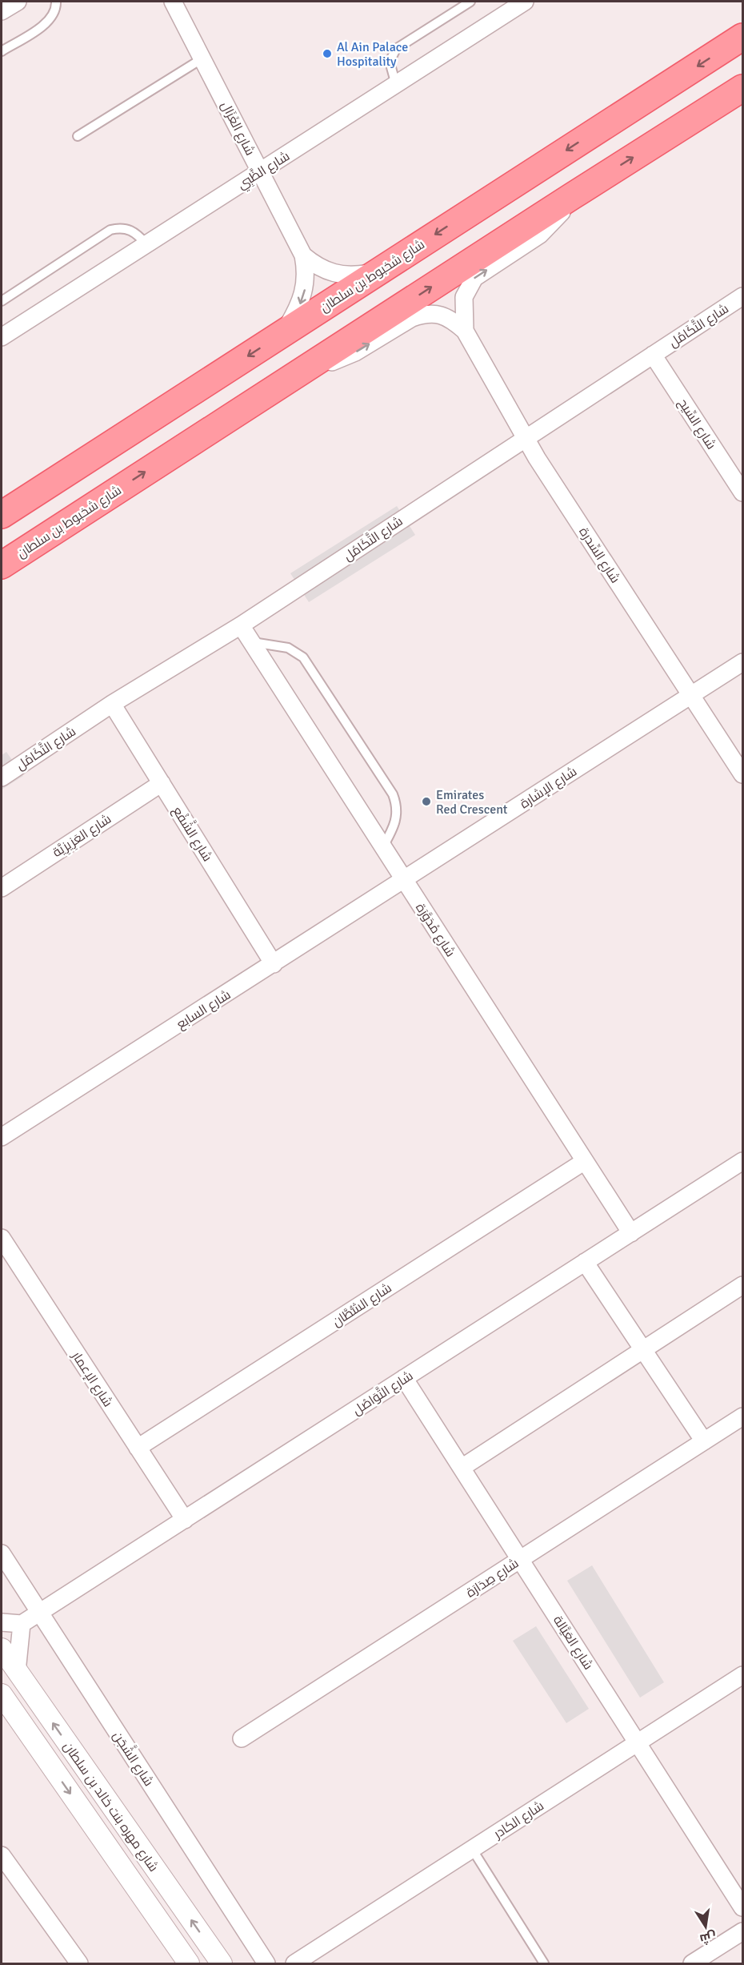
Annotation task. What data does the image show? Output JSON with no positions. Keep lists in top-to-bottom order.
{
  "streets": {
    "main road": ["شارع شخبوط بن سلطان"],
    "street": [
      "شارع الغَزَال",
      "شارع الظَّبِي",
      "شارع التَّكَامُل",
      "شارع السِّيح",
      "شارع السِّدرة",
      "شارع الإشارة",
      "شارع الشَّفْع",
      "شارع العَزِيزِيَّة",
      "شارع مْدَوَّرَة",
      "شارع السابع",
      "شارع الشُّطَّان",
      "شارع الإعمار",
      "شارع التَّوَاصُل",
      "شارع صِدَارَة",
      "شارع العَيَّالة",
      "شارع الشَّجَن",
      "شارع مهره بنت خالد بن سلطان",
      "شارع الكادر"
    ]
  },
  "crossings": [
    ["شارع الغَزَال", "شارع الظَّبِي"],
    ["شارع الغَزَال", "شارع شخبوط بن سلطان"],
    ["شارع شخبوط بن سلطان", "شارع السِّدرة"],
    ["شارع التَّكَامُل", "شارع السِّيح"],
    ["شارع التَّكَامُل", "شارع السِّدرة"],
    ["شارع التَّكَامُل", "شارع الشَّفْع"],
    ["شارع التَّكَامُل", "شارع مْدَوَّرَة"],
    ["شارع السِّدرة", "شارع الإشارة"],
    ["شارع الإشارة", "شارع مْدَوَّرَة"],
    ["شارع الإشارة", "شارع السابع"],
    ["شارع الشَّفْع", "شارع العَزِيزِيَّة"],
    ["شارع الشَّفْع", "شارع السابع"],
    ["شارع مْدَوَّرَة", "شارع السابع"],
    ["شارع مْدَوَّرَة", "شارع الشُّطَّان"],
    ["شارع مْدَوَّرَة", "شارع التَّوَاصُل"],
    ["شارع الشُّطَّان", "شارع الإعمار"],
    ["شارع الإعمار", "شارع التَّوَاصُل"],
    ["شارع التَّوَاصُل", "شارع العَيَّالة"],
    ["شارع التَّوَاصُل", "شارع الشَّجَن"],
    ["شارع صِدَارَة", "شارع العَيَّالة"],
    ["شارع العَيَّالة", "شارع الكادر"]
  ],
  "one_way": ["شارع السِّدرة"],
  "places": ["Al Ain Palace Hospitality", "Emirates Red Crescent"],
  "north": "bottom"
}
